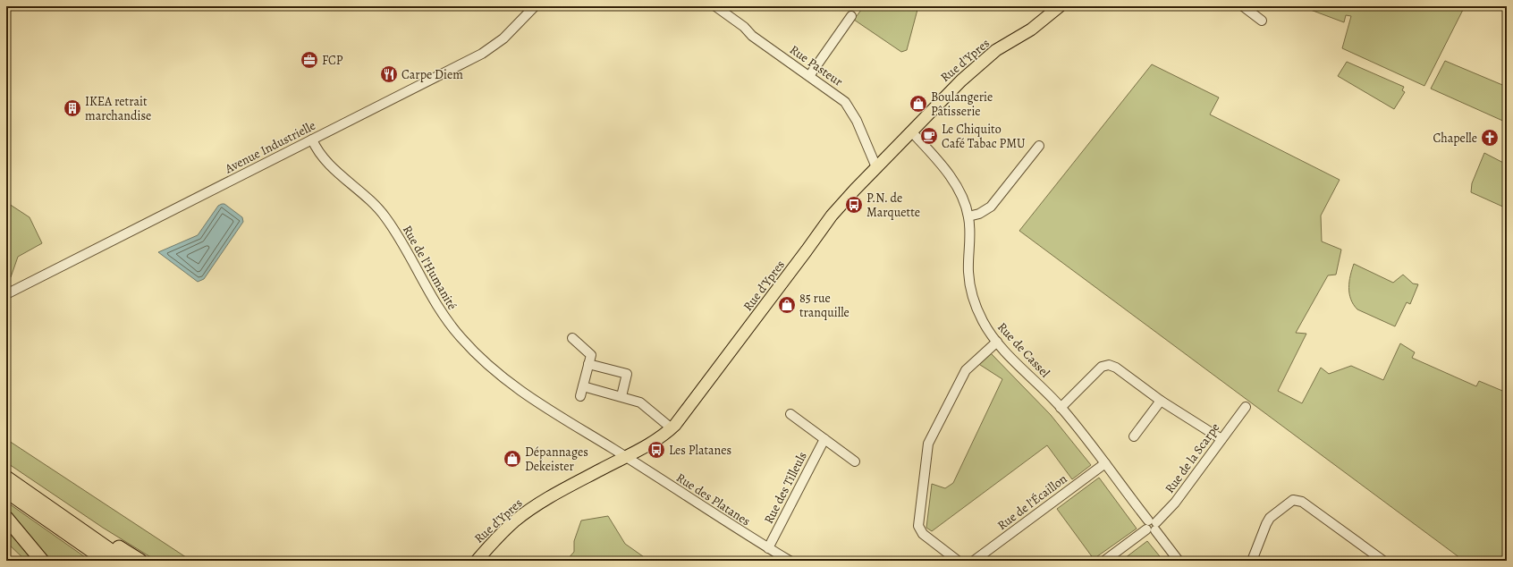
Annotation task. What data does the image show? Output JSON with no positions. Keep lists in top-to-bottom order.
{
  "streets": {
    "main road": ["Rue d'Ypres"],
    "street": [
      "Rue Pasteur",
      "Avenue Industrielle",
      "Rue de l'Humanité",
      "Rue de Cassel",
      "Rue de la Scarpe",
      "Rue des Tilleuls",
      "Rue des Platanes",
      "Rue de l'Écaillon"
    ]
  },
  "crossings": [
    ["Rue d'Ypres", "Rue Pasteur"],
    ["Rue d'Ypres", "Rue de l'Humanité"],
    ["Rue d'Ypres", "Rue de Cassel"],
    ["Rue d'Ypres", "Rue des Platanes"],
    ["Avenue Industrielle", "Rue de l'Humanité"],
    ["Rue de l'Humanité", "Rue des Platanes"],
    ["Rue de Cassel", "Rue de la Scarpe"],
    ["Rue de Cassel", "Rue de l'Écaillon"],
    ["Rue des Tilleuls", "Rue des Platanes"]
  ],
  "places": {
    "office": ["FCP"],
    "restaurant": ["Carpe Diem"],
    "shop": ["Boulangerie Pâtisserie", "85 rue tranquille", "Dépannages Dekeister"],
    "building": ["IKEA retrait marchandise"],
    "cafe": ["Le Chiquito Café Tabac PMU"],
    "church": ["Chapelle"],
    "bus stop": ["P.N. de Marquette", "Les Platanes"]
  }
}
